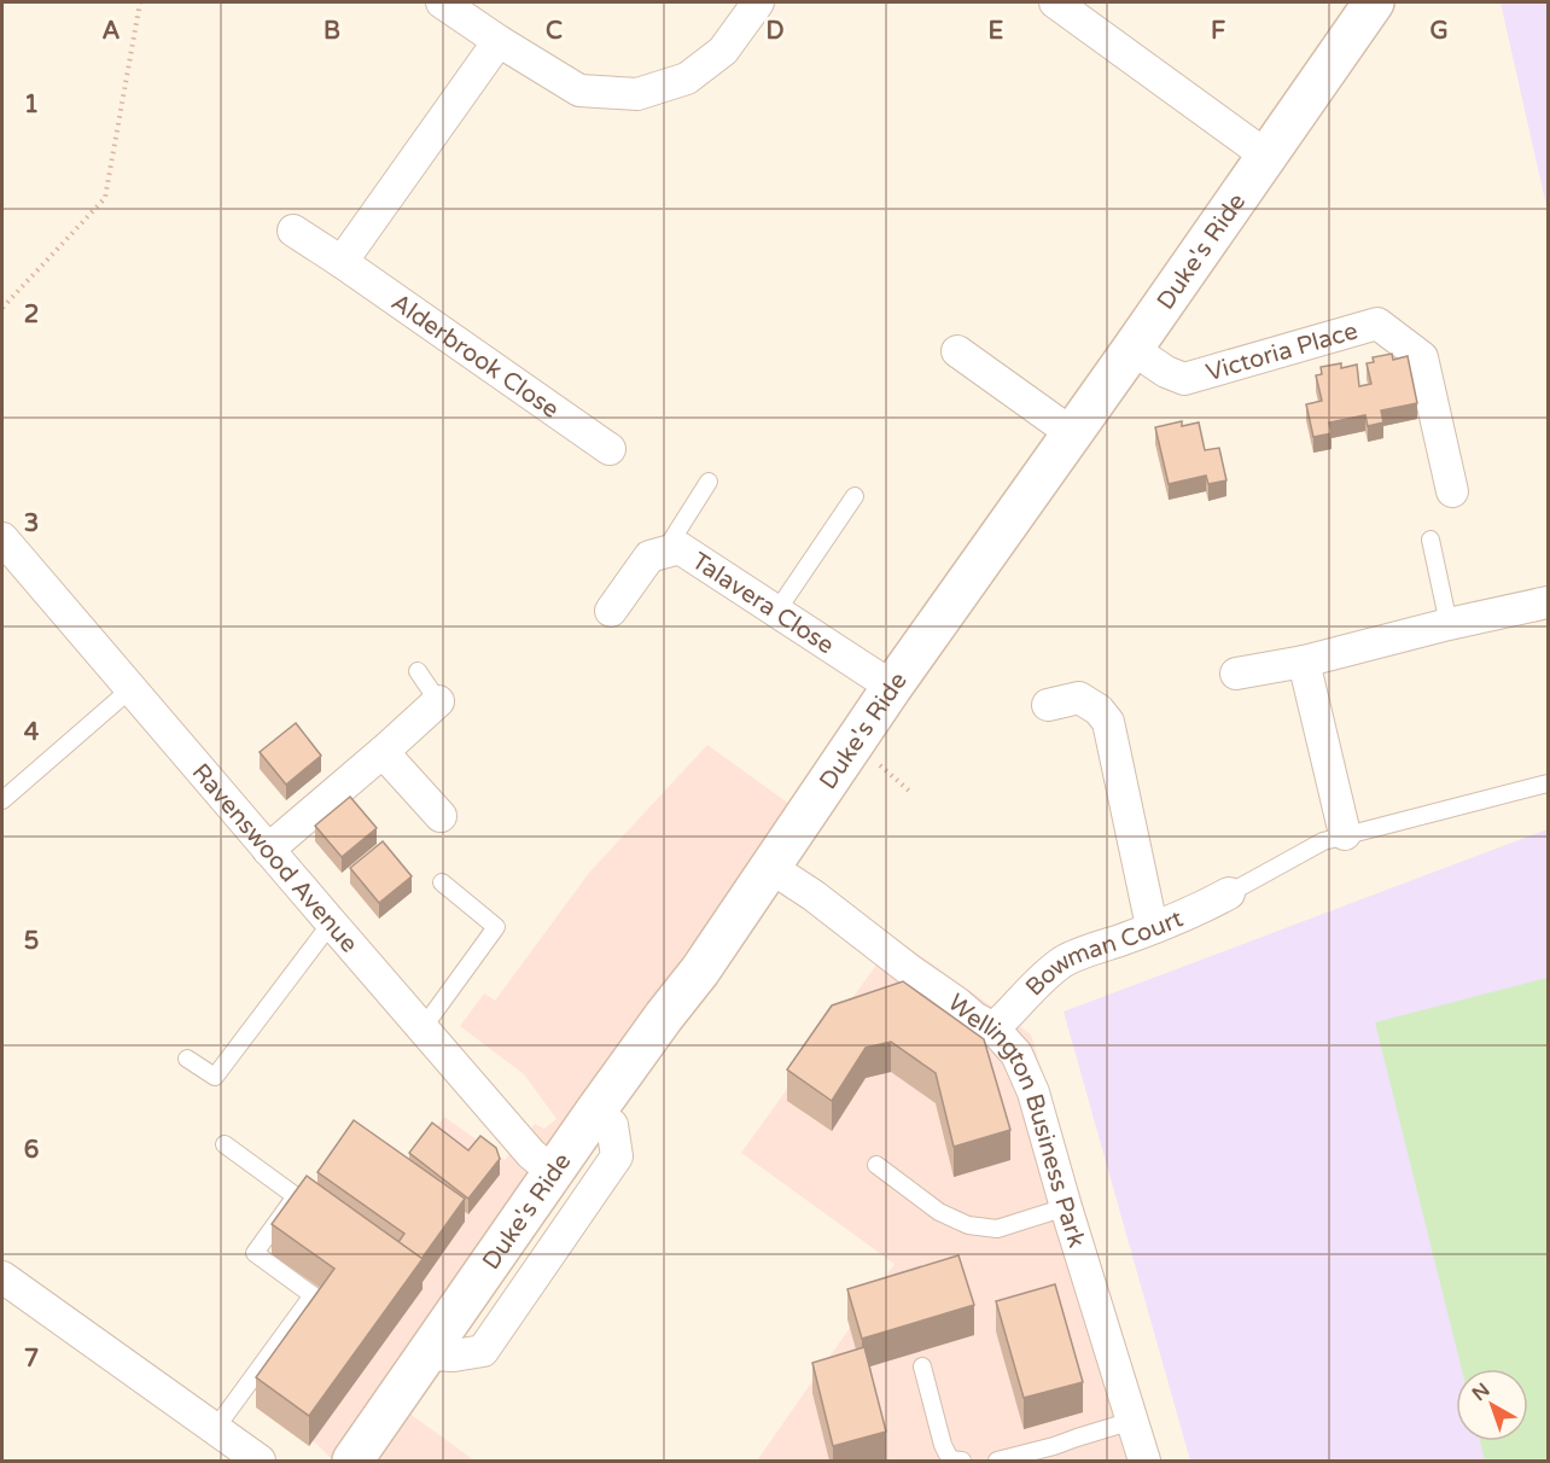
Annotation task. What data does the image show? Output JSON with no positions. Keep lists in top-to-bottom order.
{
  "streets": {
    "main road": ["Duke's Ride"],
    "street": [
      "Victoria Place",
      "Alderbrook Close",
      "Talavera Close",
      "Ravenswood Avenue",
      "Bowman Court",
      "Wellington Business Park"
    ]
  },
  "crossings": [
    ["Duke's Ride", "Victoria Place"],
    ["Duke's Ride", "Talavera Close"],
    ["Duke's Ride", "Ravenswood Avenue"],
    ["Duke's Ride", "Wellington Business Park"],
    ["Bowman Court", "Wellington Business Park"]
  ],
  "north": "top left",
  "grid": {
    "columns": [
      "A",
      "B",
      "C",
      "D",
      "E",
      "F",
      "G"
    ],
    "rows": [
      "1",
      "2",
      "3",
      "4",
      "5",
      "6",
      "7"
    ]
  }
}
